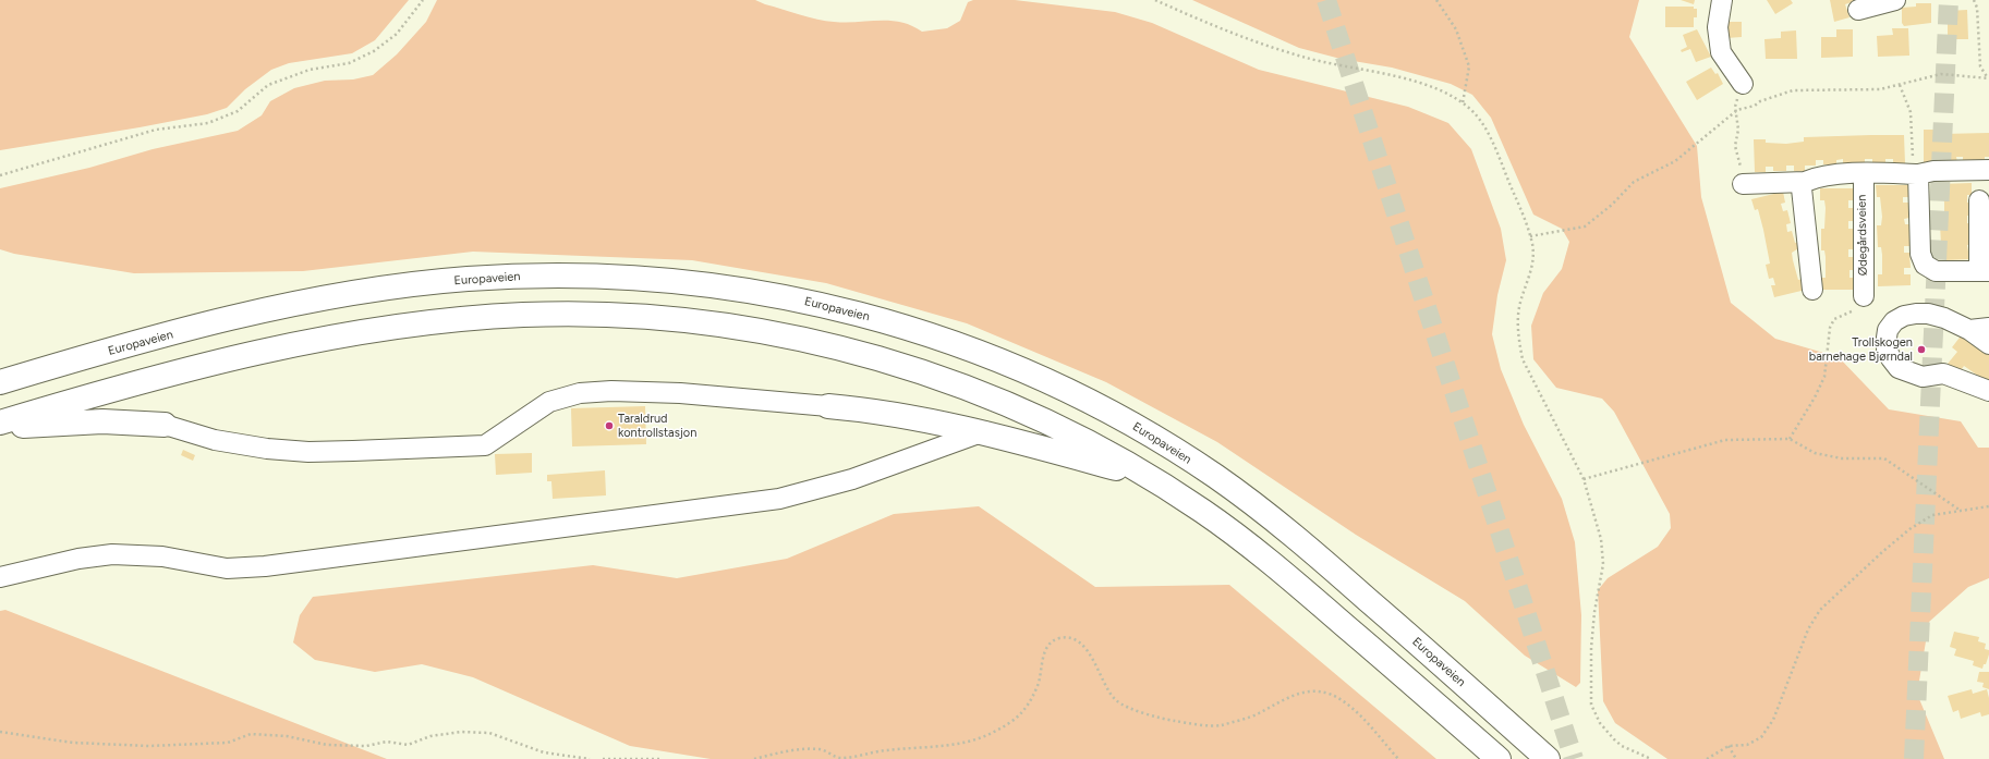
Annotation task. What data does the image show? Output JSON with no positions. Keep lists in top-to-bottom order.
{
  "streets": {
    "highway": ["Europaveien"],
    "street": ["Ødegårdsveien"]
  },
  "places": ["Trollskogen barnehage Bjørndal", "Taraldrud kontrollstasjon"]
}
